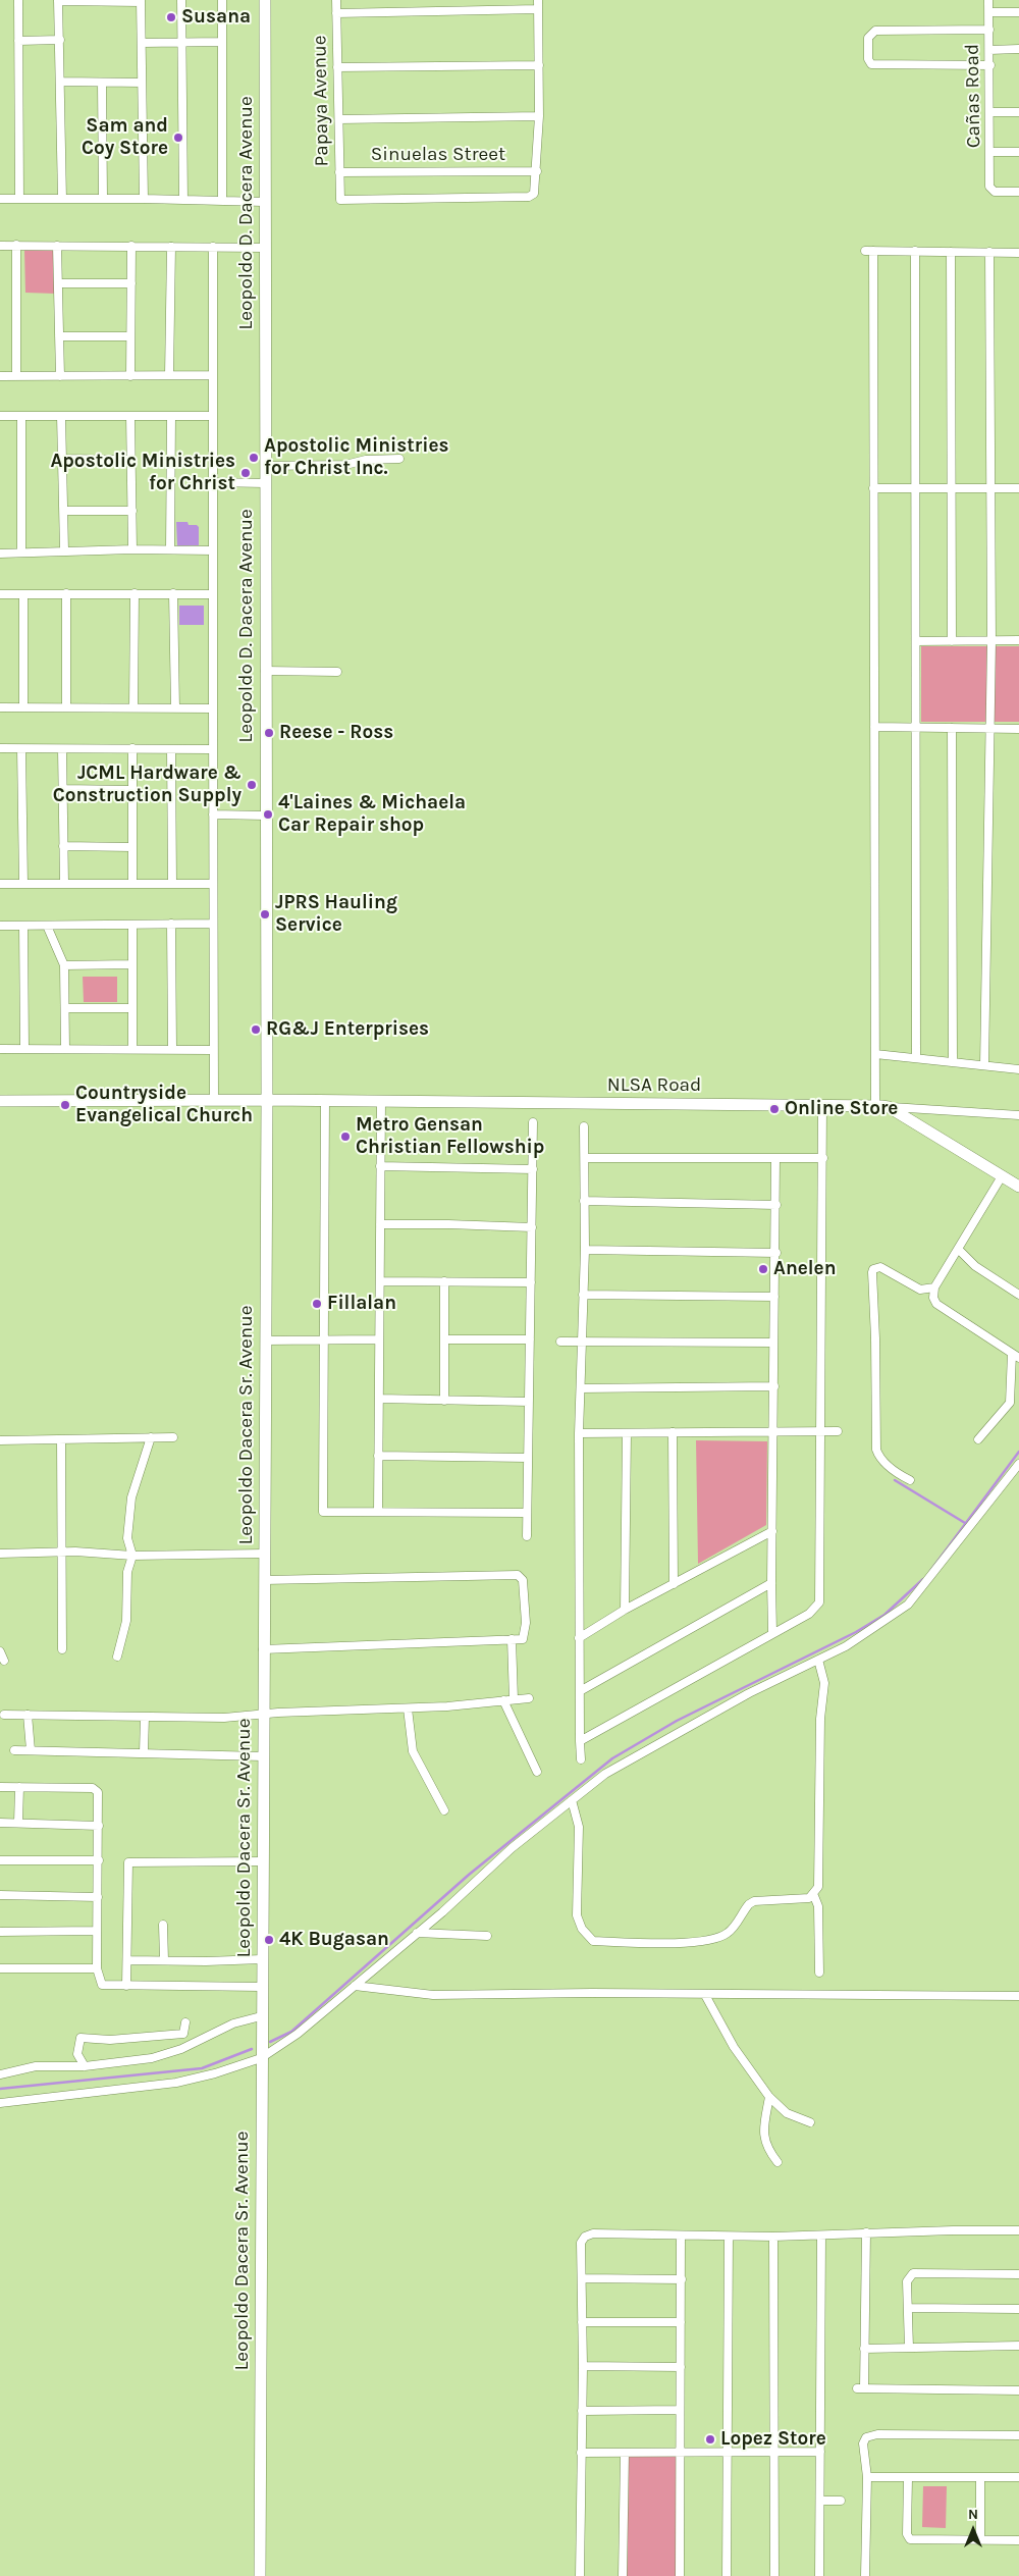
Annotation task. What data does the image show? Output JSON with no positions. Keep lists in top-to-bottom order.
{
  "streets": {
    "main road": ["Leopoldo D. Dacera Avenue", "NLSA Road", "Leopoldo Dacera Sr. Avenue"],
    "street": ["Cañas Road", "Papaya Avenue", "Sinuelas Street"]
  },
  "crossings": [
    ["Papaya Avenue", "Sinuelas Street"],
    ["Leopoldo D. Dacera Avenue", "NLSA Road"],
    ["Leopoldo D. Dacera Avenue", "Leopoldo Dacera Sr. Avenue"],
    ["NLSA Road", "Leopoldo Dacera Sr. Avenue"]
  ],
  "places": [
    "Susana",
    "Sam and Coy Store",
    "Apostolic Ministries for Christ Inc.",
    "Apostolic Ministries for Christ",
    "Reese - Ross",
    "JCML Hardware & Construction Supply",
    "4'Laines & Michaela Car Repair shop",
    "JPRS Hauling Service",
    "RG&J Enterprises",
    "Countryside Evangelical Church",
    "Online Store",
    "Metro Gensan Christian Fellowship",
    "Anelen",
    "Fillalan",
    "4K Bugasan",
    "Lopez Store"
  ],
  "north": "top"
}
